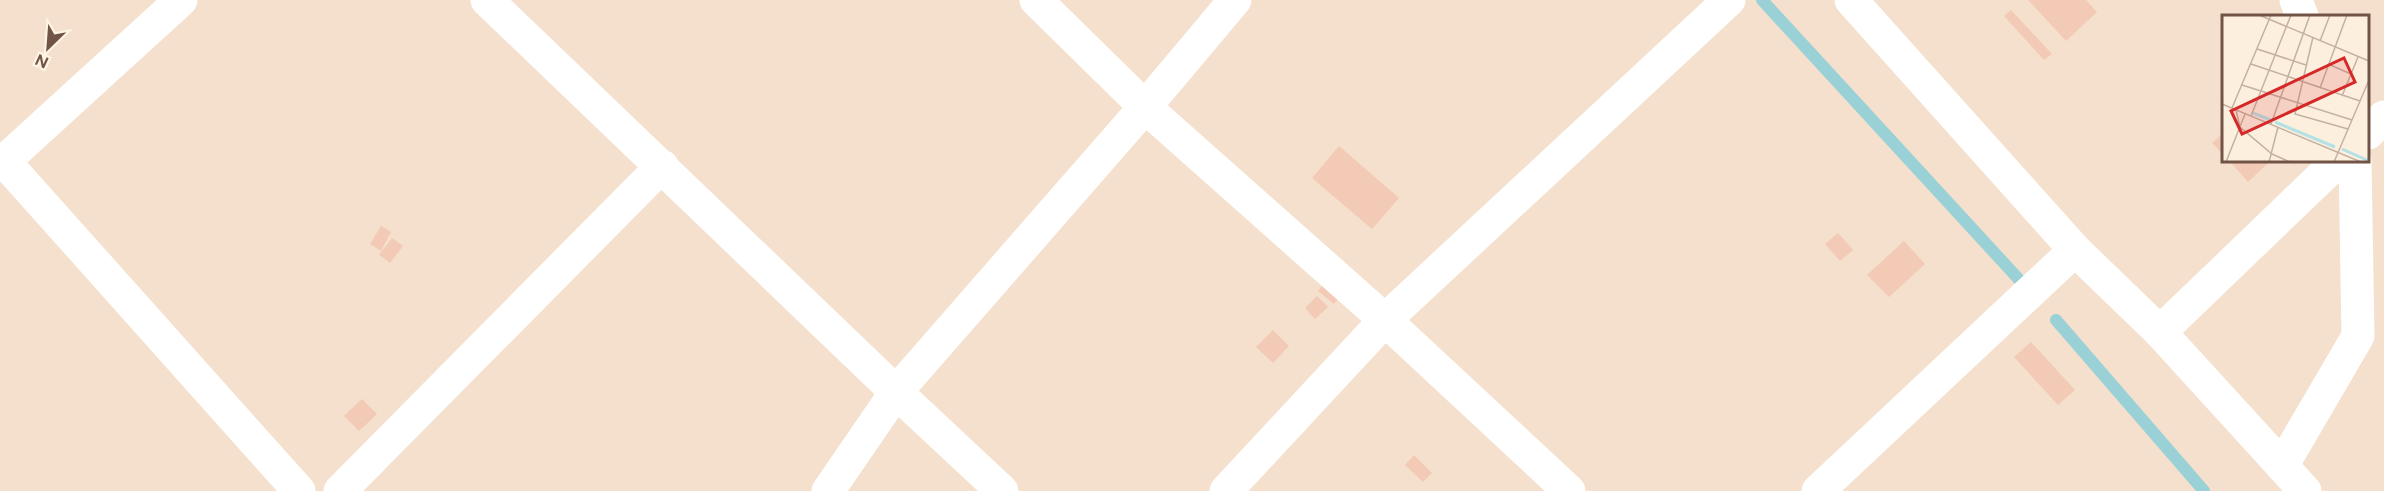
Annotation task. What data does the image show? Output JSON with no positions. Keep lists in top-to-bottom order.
{
  "north": "bottom left"
}
